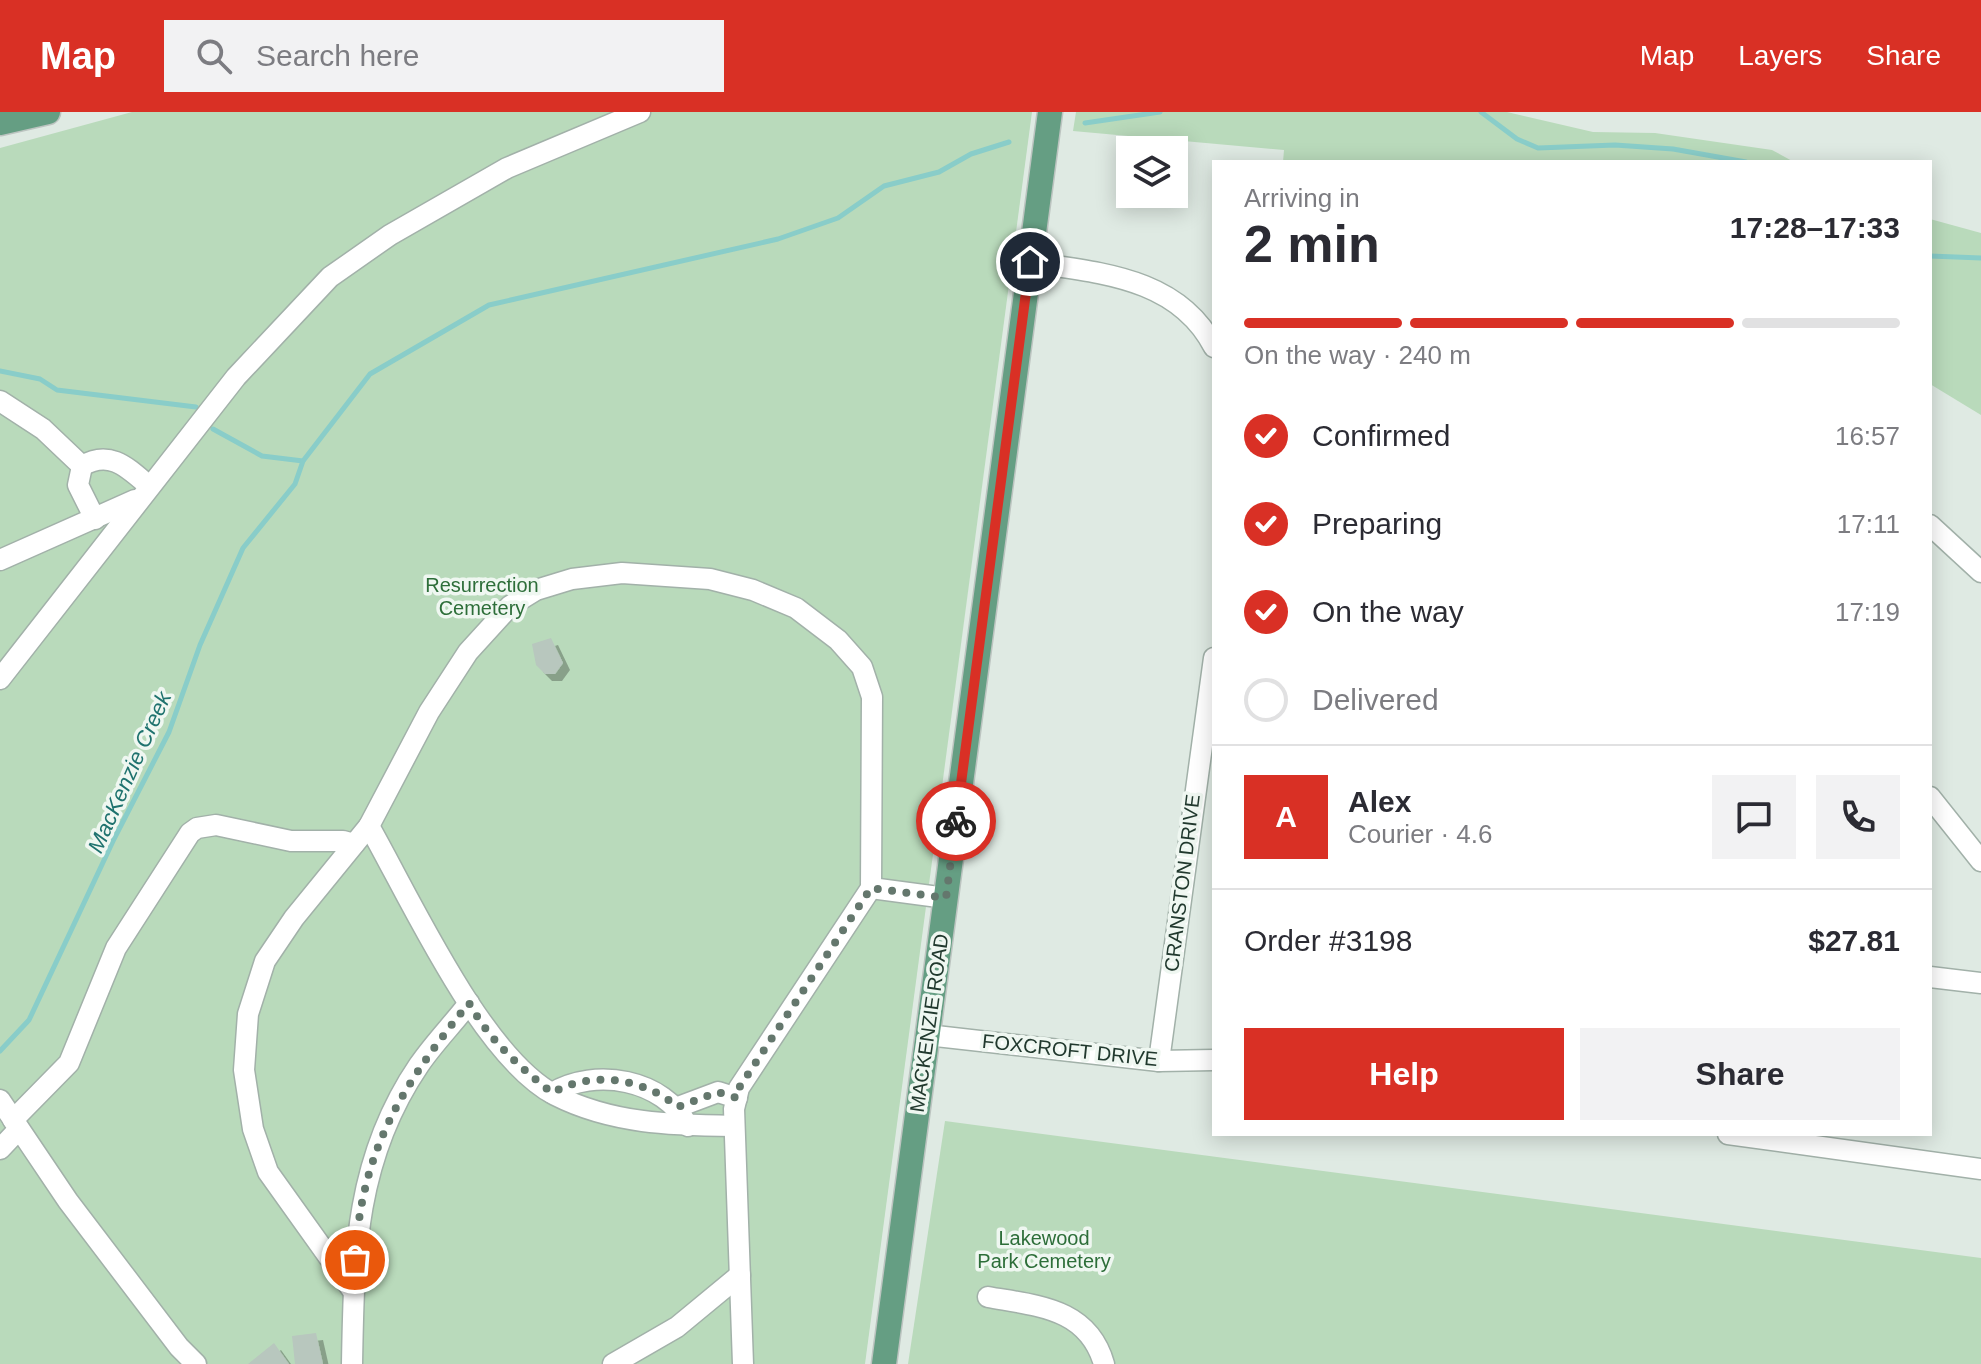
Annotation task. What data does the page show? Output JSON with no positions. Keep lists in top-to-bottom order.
{
  "streets": {
    "main road": ["MACKENZIE ROAD"],
    "street": ["CRANSTON DRIVE", "FOXCROFT DRIVE"]
  },
  "crossings": [
    ["CRANSTON DRIVE", "FOXCROFT DRIVE"],
    ["MACKENZIE ROAD", "FOXCROFT DRIVE"]
  ],
  "water": ["MacKenzie Creek"],
  "parks": ["Resurrection Cemetery", "Lakewood Park Cemetery"],
  "page": {
    "header": "Map",
    "search": "Search here",
    "nav": ["Map", "Layers", "Share"],
    "heading": ["2 min", "Arriving in", "17:28–17:33"],
    "panel": [
      "Alex",
      "Courier · 4.6",
      "Order #3198",
      "$27.81"
    ],
    "bar": "On the way · 240 m",
    "list": [
      ["Confirmed", "16:57"],
      ["Preparing", "17:11"],
      ["On the way", "17:19"],
      "Delivered"
    ],
    "round": "A",
    "buttons": ["Help", "Share"]
  }
}
